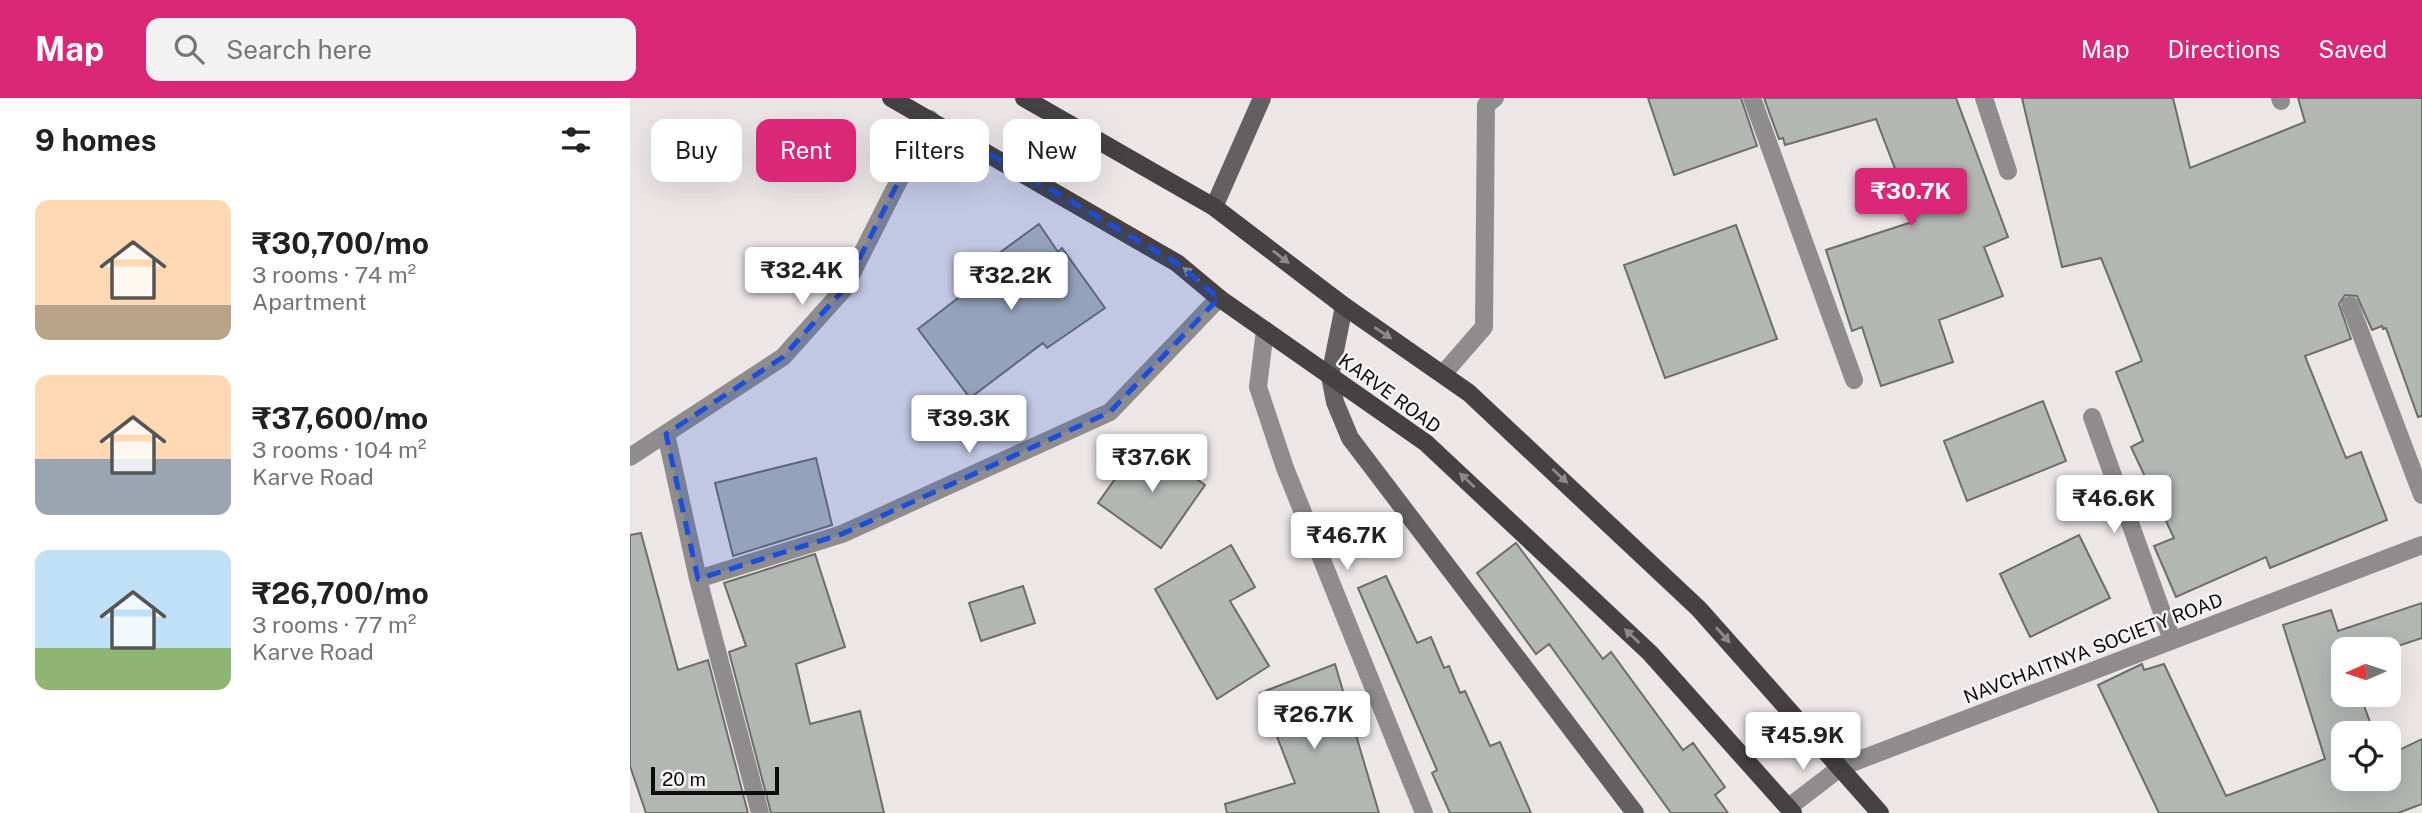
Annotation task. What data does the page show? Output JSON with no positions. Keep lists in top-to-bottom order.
{
  "streets": {
    "main road": ["KARVE ROAD"],
    "street": ["NAVCHAITNYA SOCIETY ROAD"]
  },
  "crossings": [
    ["KARVE ROAD", "NAVCHAITNYA SOCIETY ROAD"]
  ],
  "scale_bar": "20 m",
  "north": "left",
  "page": {
    "header": "Map",
    "search": "Search here",
    "nav": ["Map", "Directions", "Saved"],
    "heading": "9 homes",
    "chip": [
      "Buy",
      "Rent",
      "Filters",
      "New"
    ],
    "price": [
      "₹30.7K",
      "₹32.4K",
      "₹32.2K",
      "₹39.3K",
      "₹37.6K",
      "₹46.6K",
      "₹46.7K",
      "₹26.7K",
      "₹45.9K"
    ],
    "list": [
      {
        "name": "₹30,700/mo",
        "note": "3 rooms · 74 m² · Apartment"
      },
      {
        "name": "₹37,600/mo",
        "note": "3 rooms · 104 m² · Karve Road"
      },
      {
        "name": "₹26,700/mo",
        "note": "3 rooms · 77 m² · Karve Road"
      }
    ],
    "scale": "20 m"
  }
}
